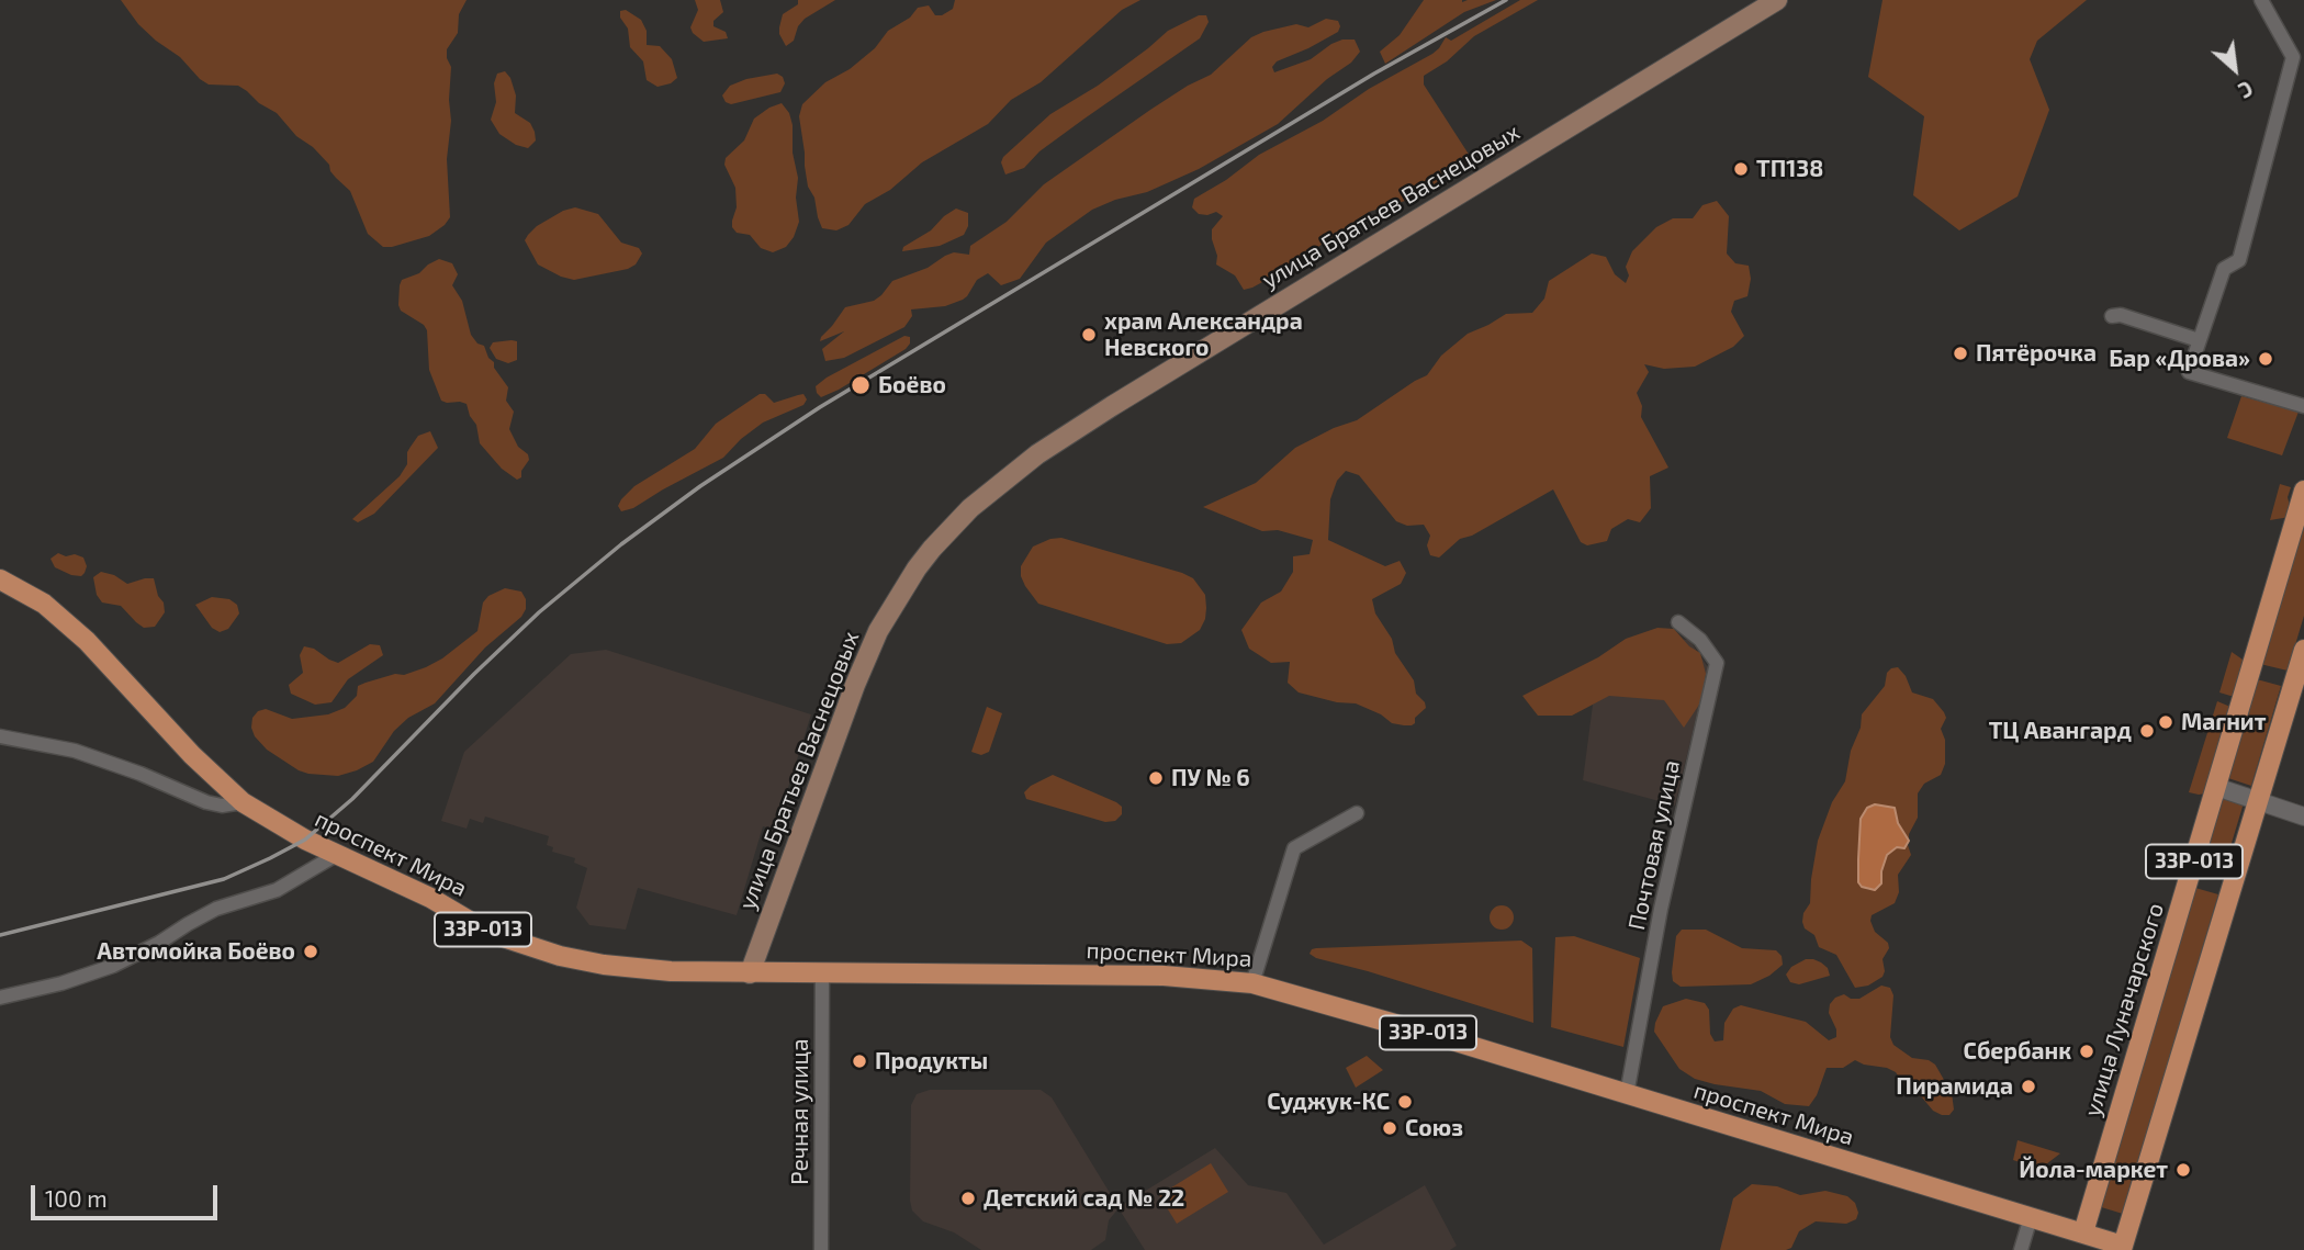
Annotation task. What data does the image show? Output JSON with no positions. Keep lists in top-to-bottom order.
{
  "streets": {
    "main road": [
      "улица Братьев Васнецовых",
      "проспект Мира",
      "33Р-013",
      "улица Луначарского"
    ],
    "street": ["Почтовая улица", "Речная улица"]
  },
  "crossings": [
    ["улица Братьев Васнецовых", "проспект Мира"],
    ["Почтовая улица", "проспект Мира"],
    ["проспект Мира", "33Р-013"],
    ["проспект Мира", "улица Луначарского"],
    ["проспект Мира", "Речная улица"]
  ],
  "places": [
    "ТП138",
    "храм Александра Невского",
    "Пятёрочка",
    "Бар «Дрова»",
    "Боёво",
    "Магнит",
    "ТЦ Авангард",
    "ПУ № 6",
    "Автомойка Боёво",
    "Сбербанк",
    "Продукты",
    "Пирамида",
    "Суджук-КС",
    "Союз",
    "Йола-маркет",
    "Детский сад № 22"
  ],
  "scale_bar": "100 m",
  "north": "bottom right"
}
